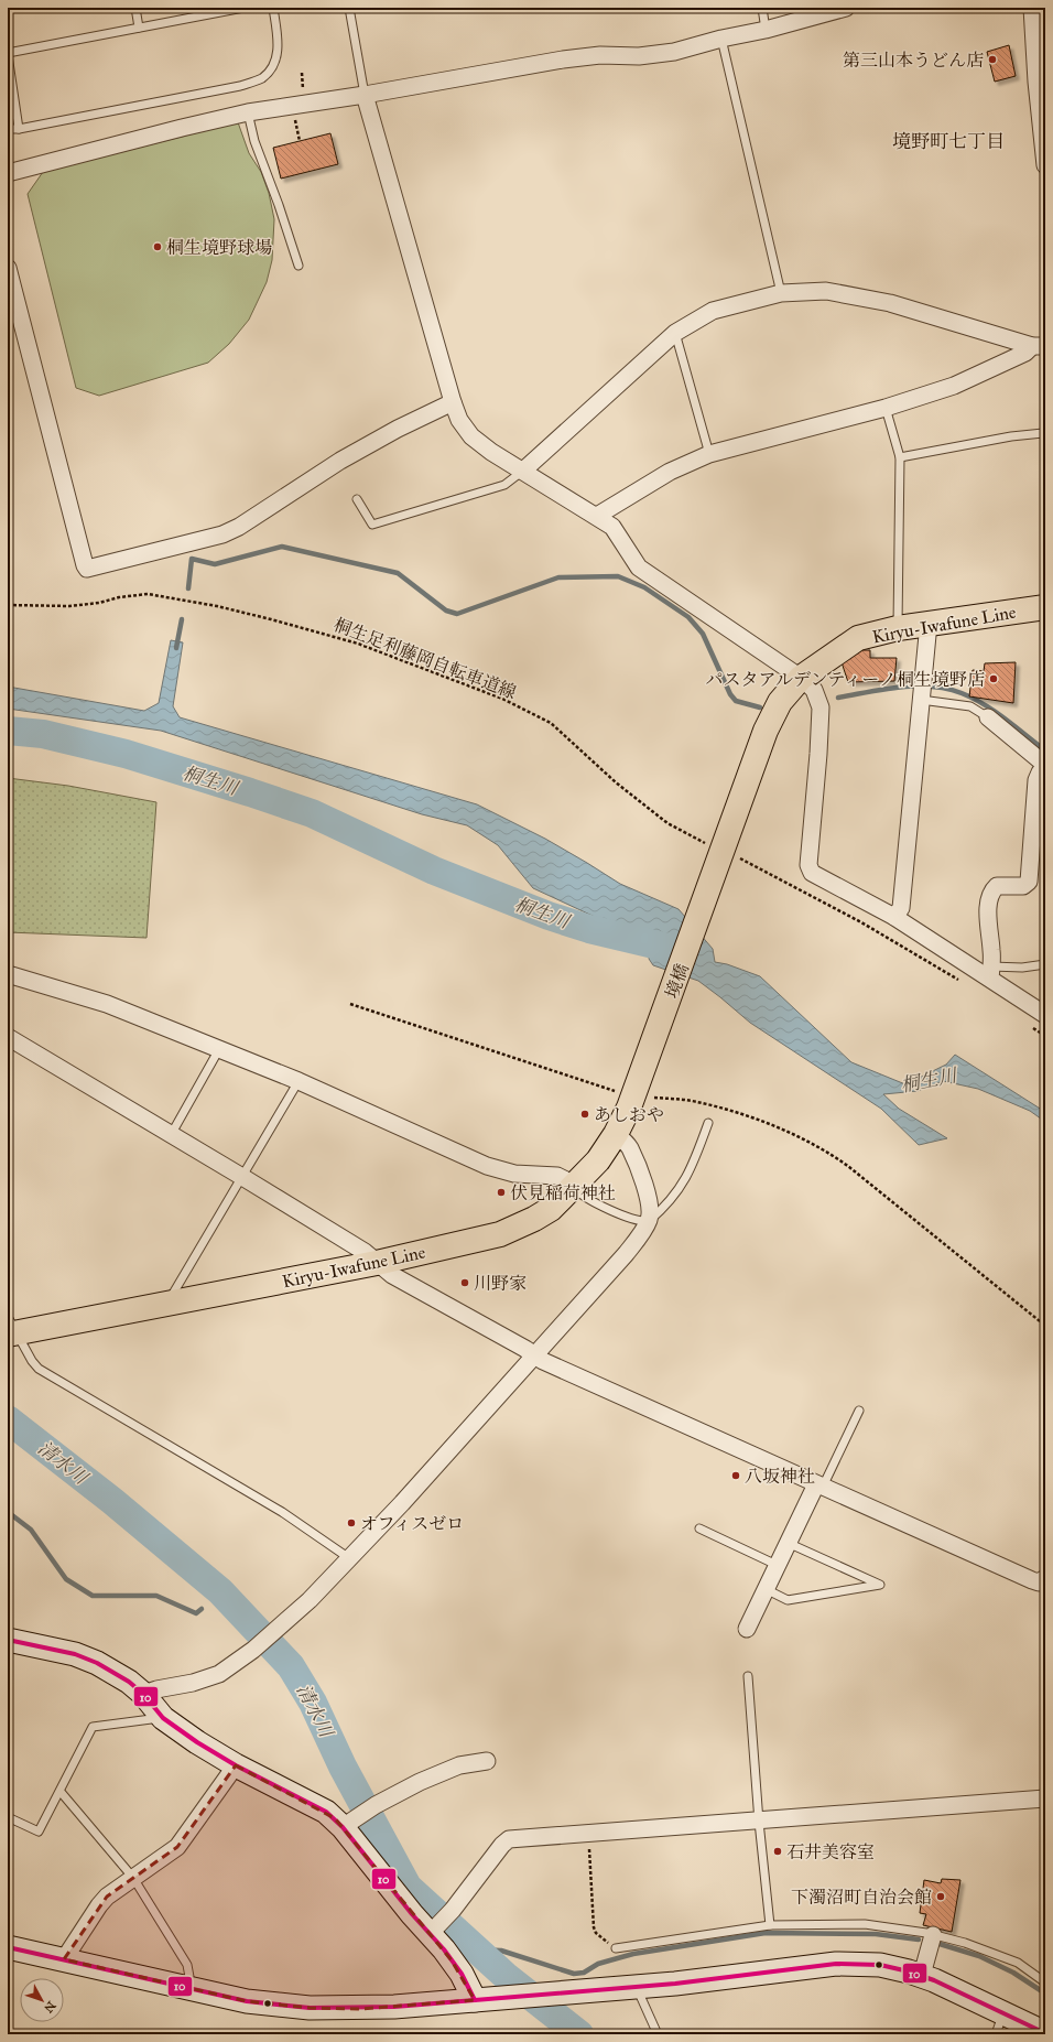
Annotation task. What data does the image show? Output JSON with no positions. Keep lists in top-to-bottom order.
{
  "streets": {
    "main road": ["Kiryu-Iwafune Line", "境橋"],
    "path": ["桐生足利藤岡自転車道線"]
  },
  "crossings": [
    ["Kiryu-Iwafune Line", "境橋"]
  ],
  "districts": ["境野町七丁目"],
  "water": ["桐生川", "清水川"],
  "places": [
    "第三山本うどん店",
    "桐生境野球場",
    "パスタアルデンティーノ桐生境野店",
    "あしおや",
    "伏見稲荷神社",
    "川野家",
    "八坂神社",
    "オフィスゼロ",
    "石井美容室",
    "下濁沼町自治会館"
  ],
  "lines": ["transit line 10"],
  "north": "bottom right"
}
